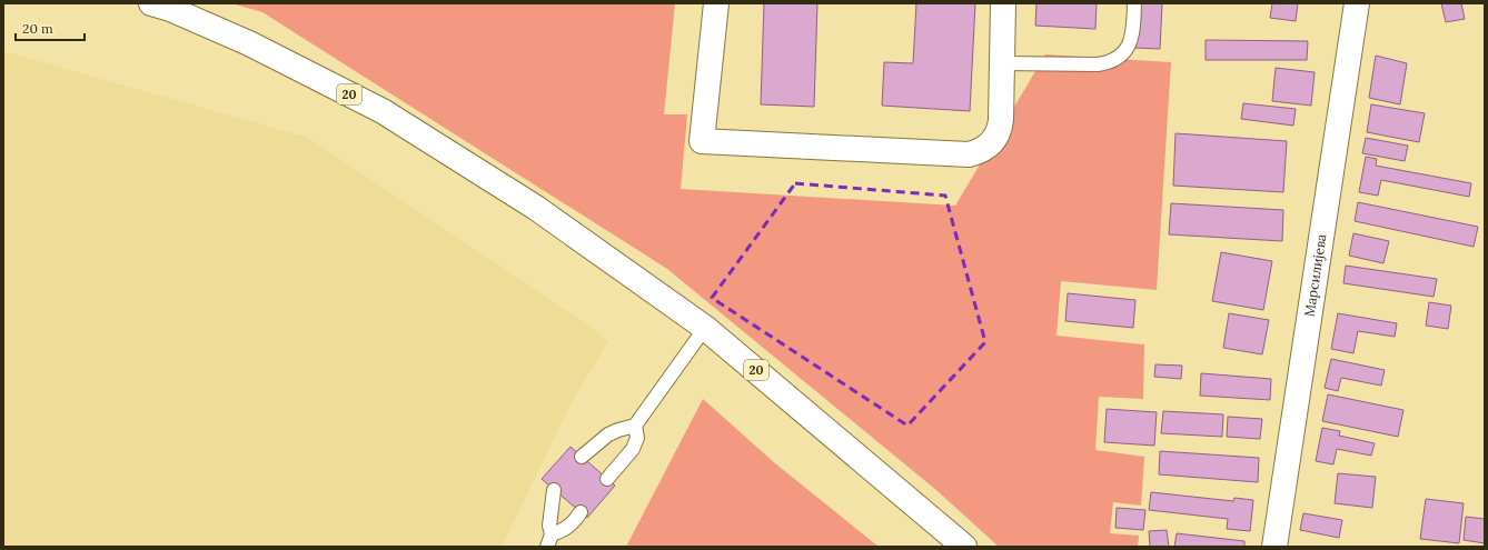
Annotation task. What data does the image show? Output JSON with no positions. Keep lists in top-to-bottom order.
{
  "streets": {
    "street": ["20", "Марсилијева"]
  },
  "scale_bar": "20 m"
}
